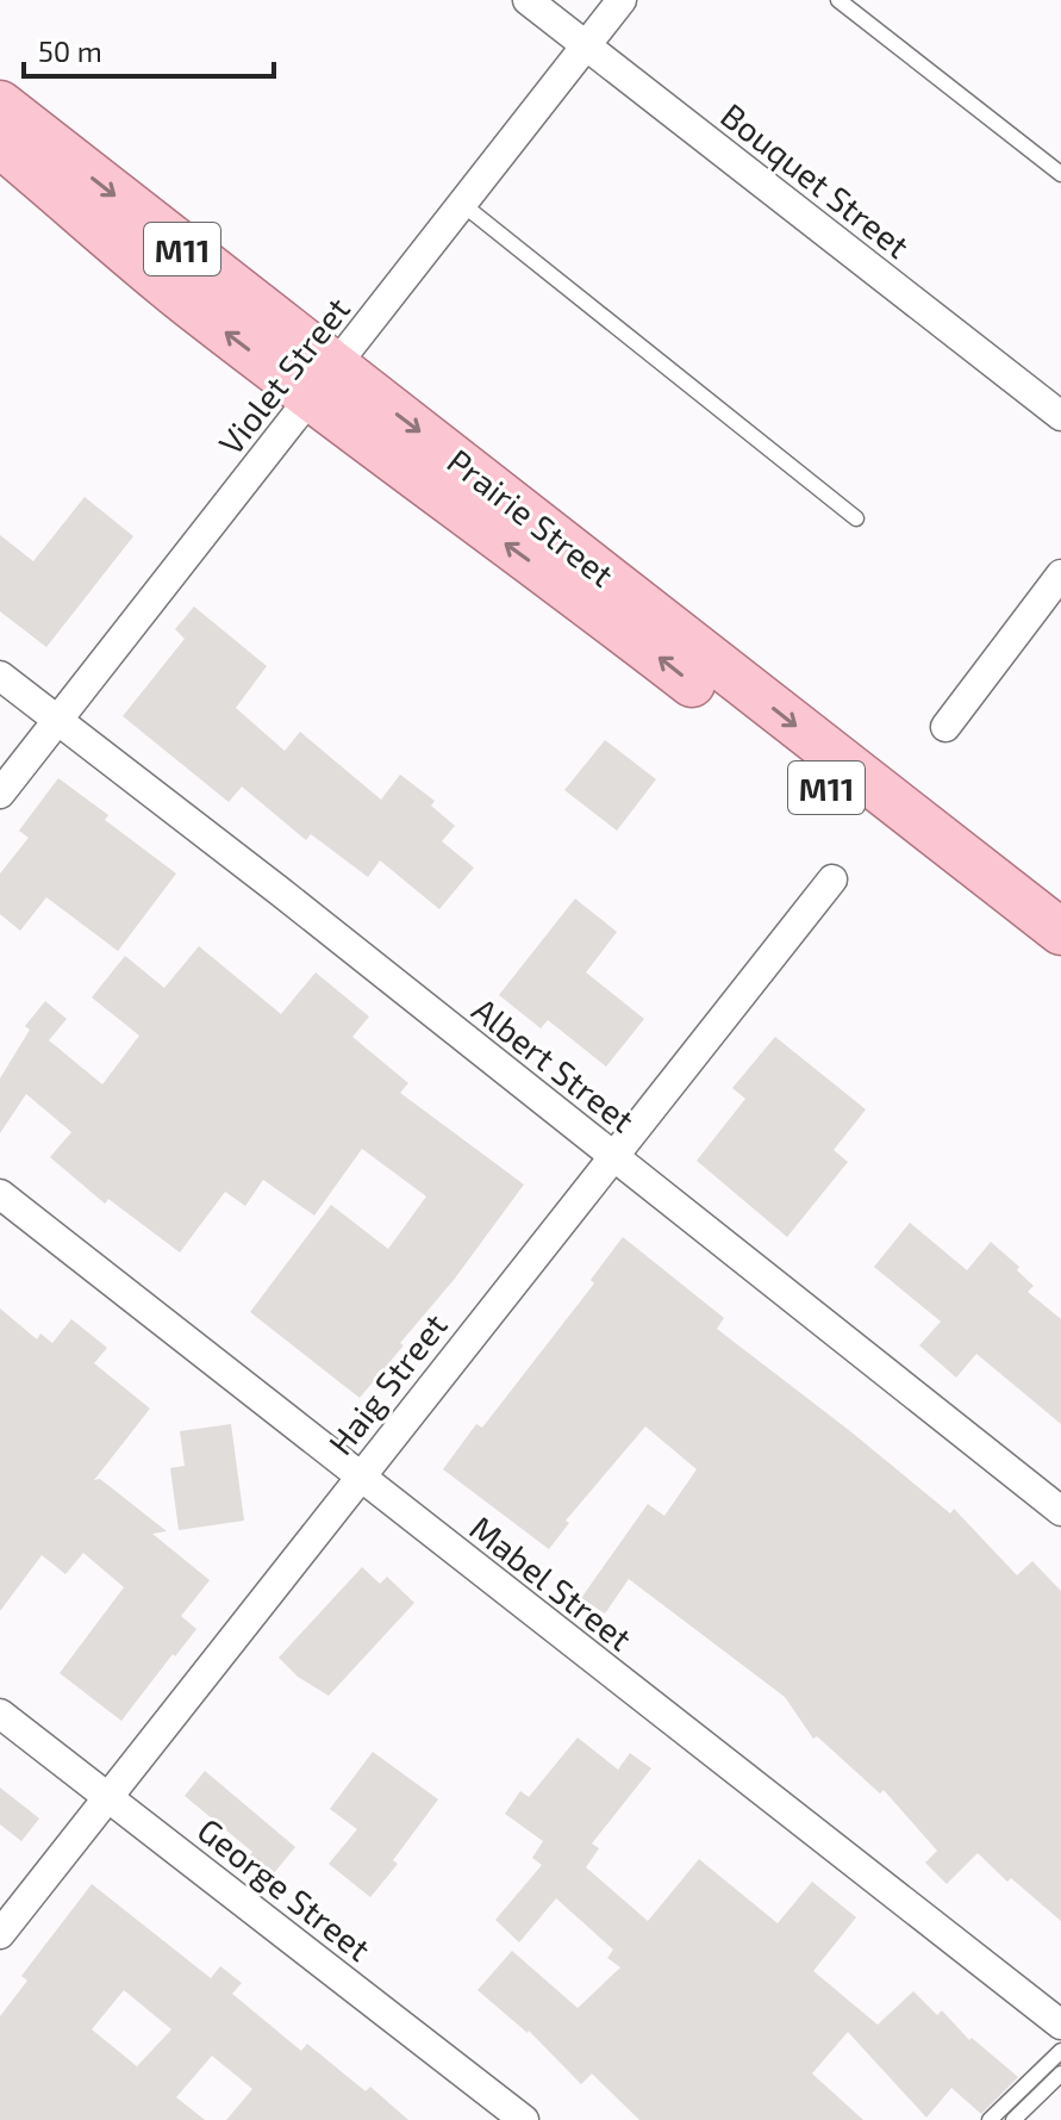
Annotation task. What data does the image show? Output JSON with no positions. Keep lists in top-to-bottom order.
{
  "streets": {
    "main road": ["M11", "Prairie Street"],
    "street": [
      "Bouquet Street",
      "Violet Street",
      "Albert Street",
      "Haig Street",
      "Mabel Street",
      "George Street"
    ]
  },
  "crossings": [
    ["Bouquet Street", "Violet Street"],
    ["Violet Street", "Prairie Street"],
    ["Violet Street", "Albert Street"],
    ["Albert Street", "Haig Street"],
    ["Haig Street", "Mabel Street"],
    ["Haig Street", "George Street"]
  ],
  "scale_bar": "50 m"
}
